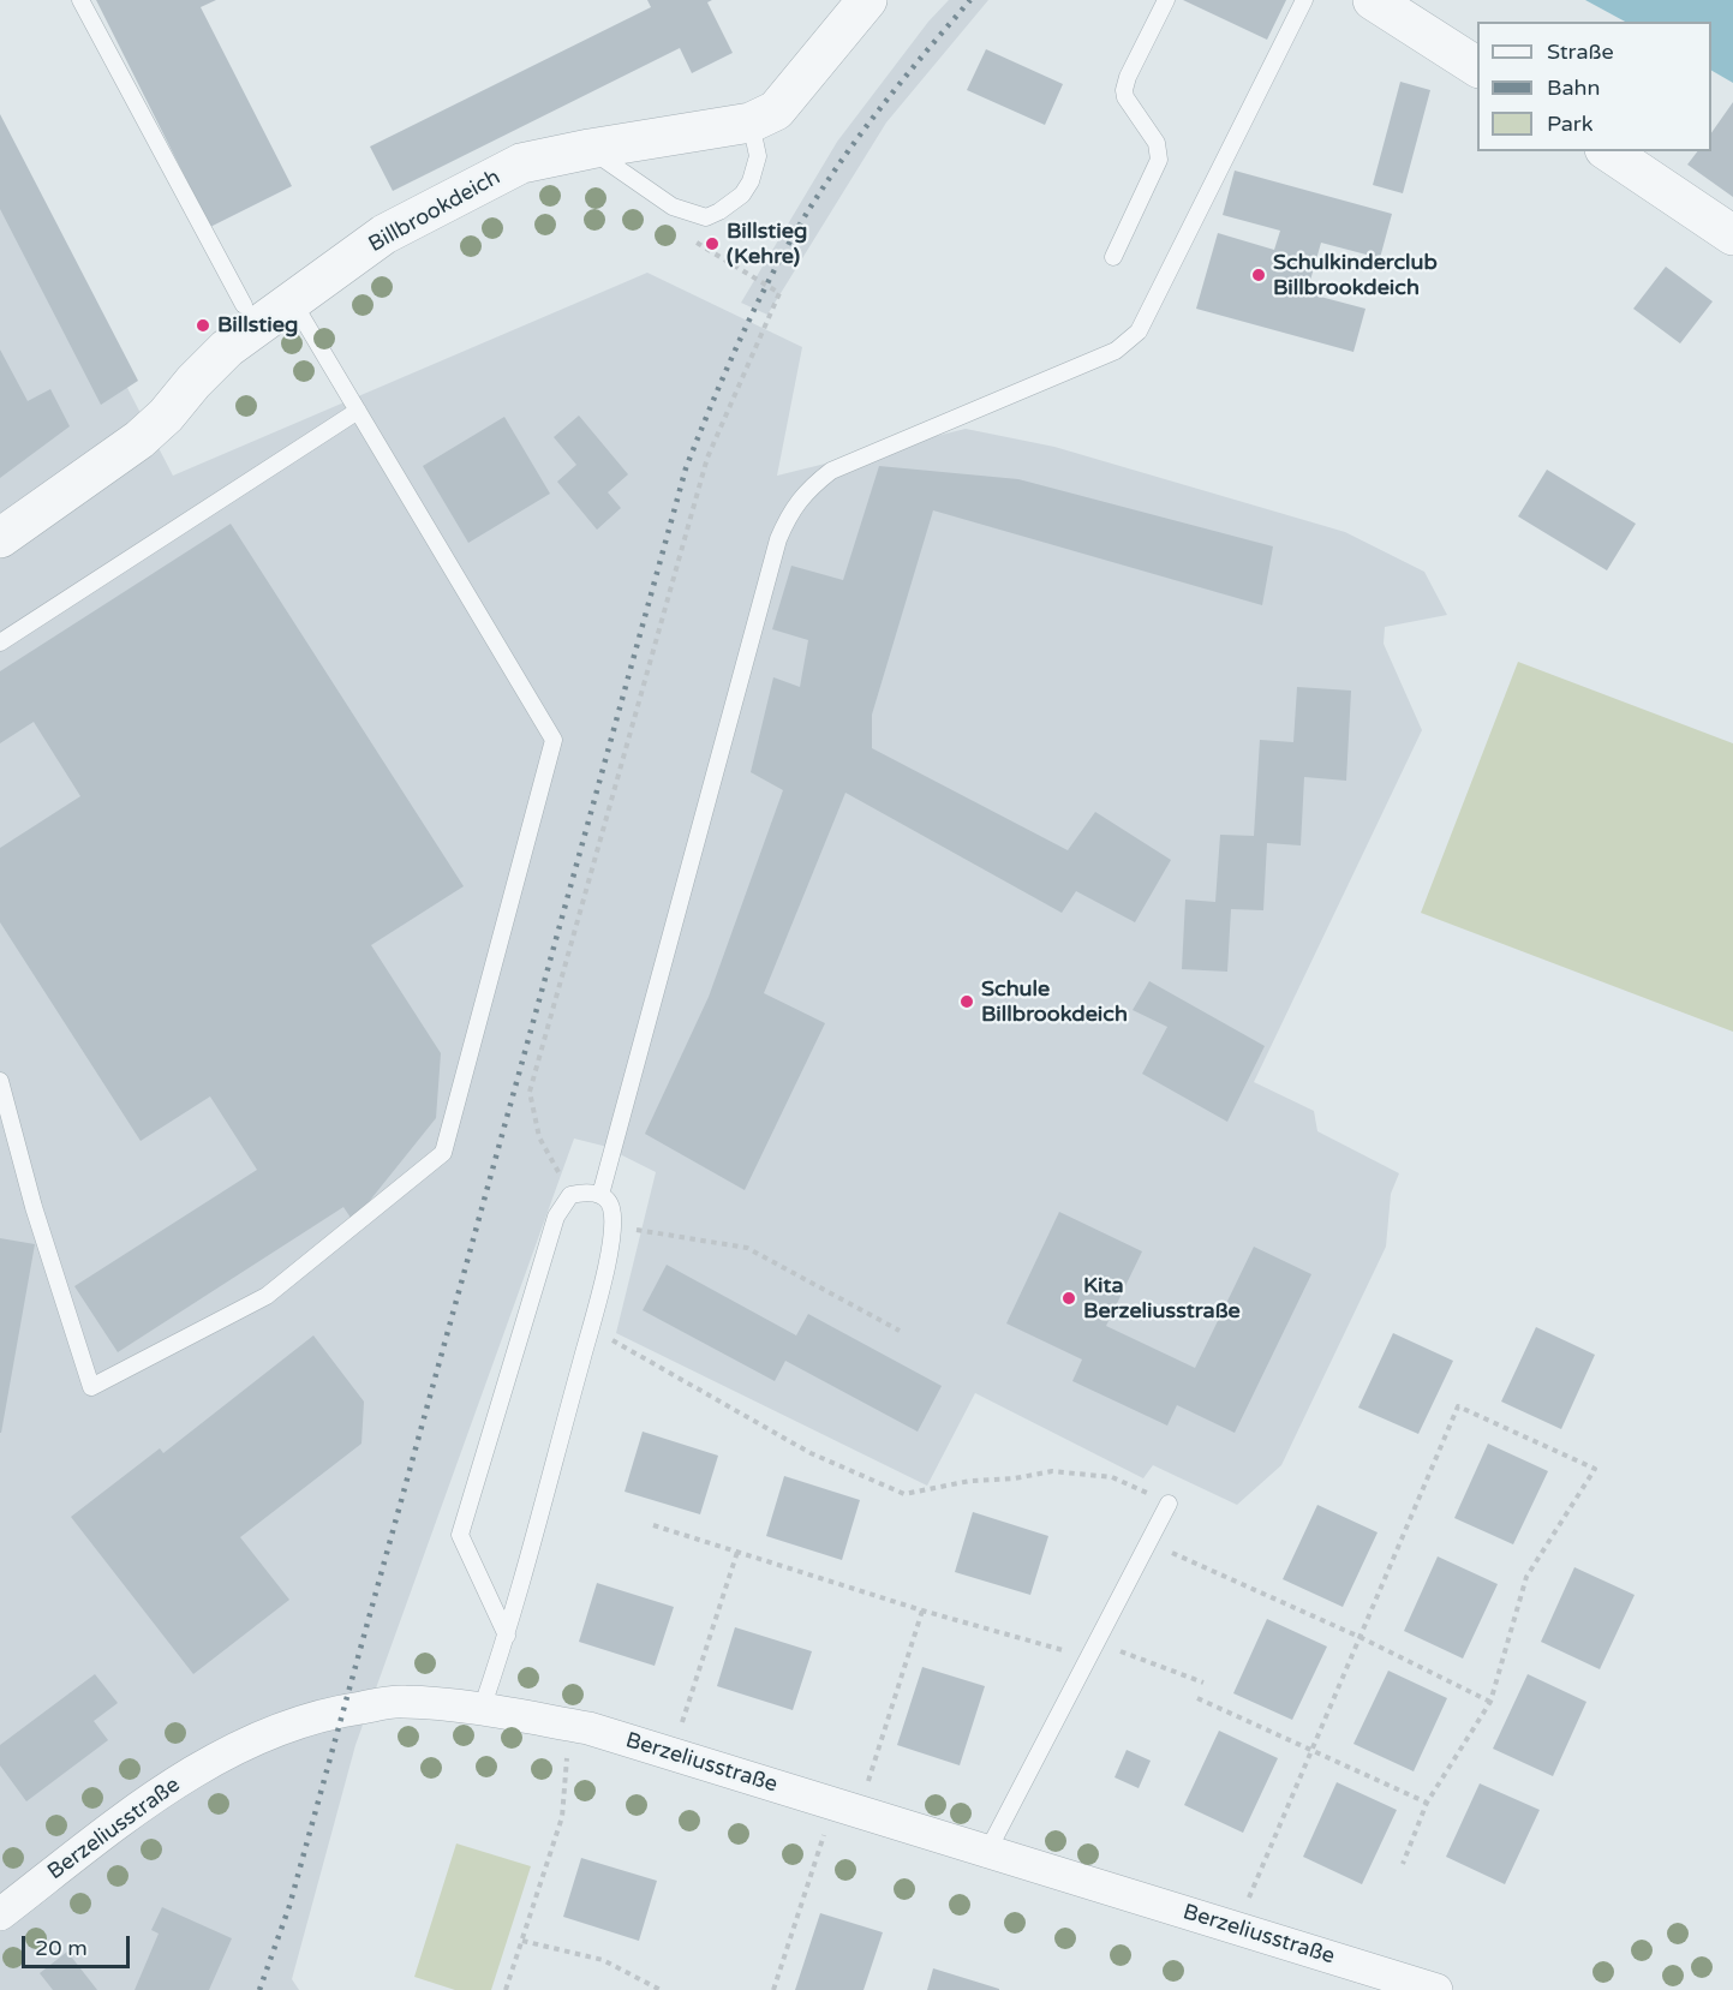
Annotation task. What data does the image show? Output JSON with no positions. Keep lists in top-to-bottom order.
{
  "streets": {
    "street": ["Billbrookdeich", "Berzeliusstraße"]
  },
  "places": [
    "Billstieg (Kehre)",
    "Schulkinderclub Billbrookdeich",
    "Billstieg",
    "Schule Billbrookdeich",
    "Kita Berzeliusstraße"
  ],
  "legend": ["Straße", "Bahn", "Park"],
  "scale_bar": "20 m"
}
